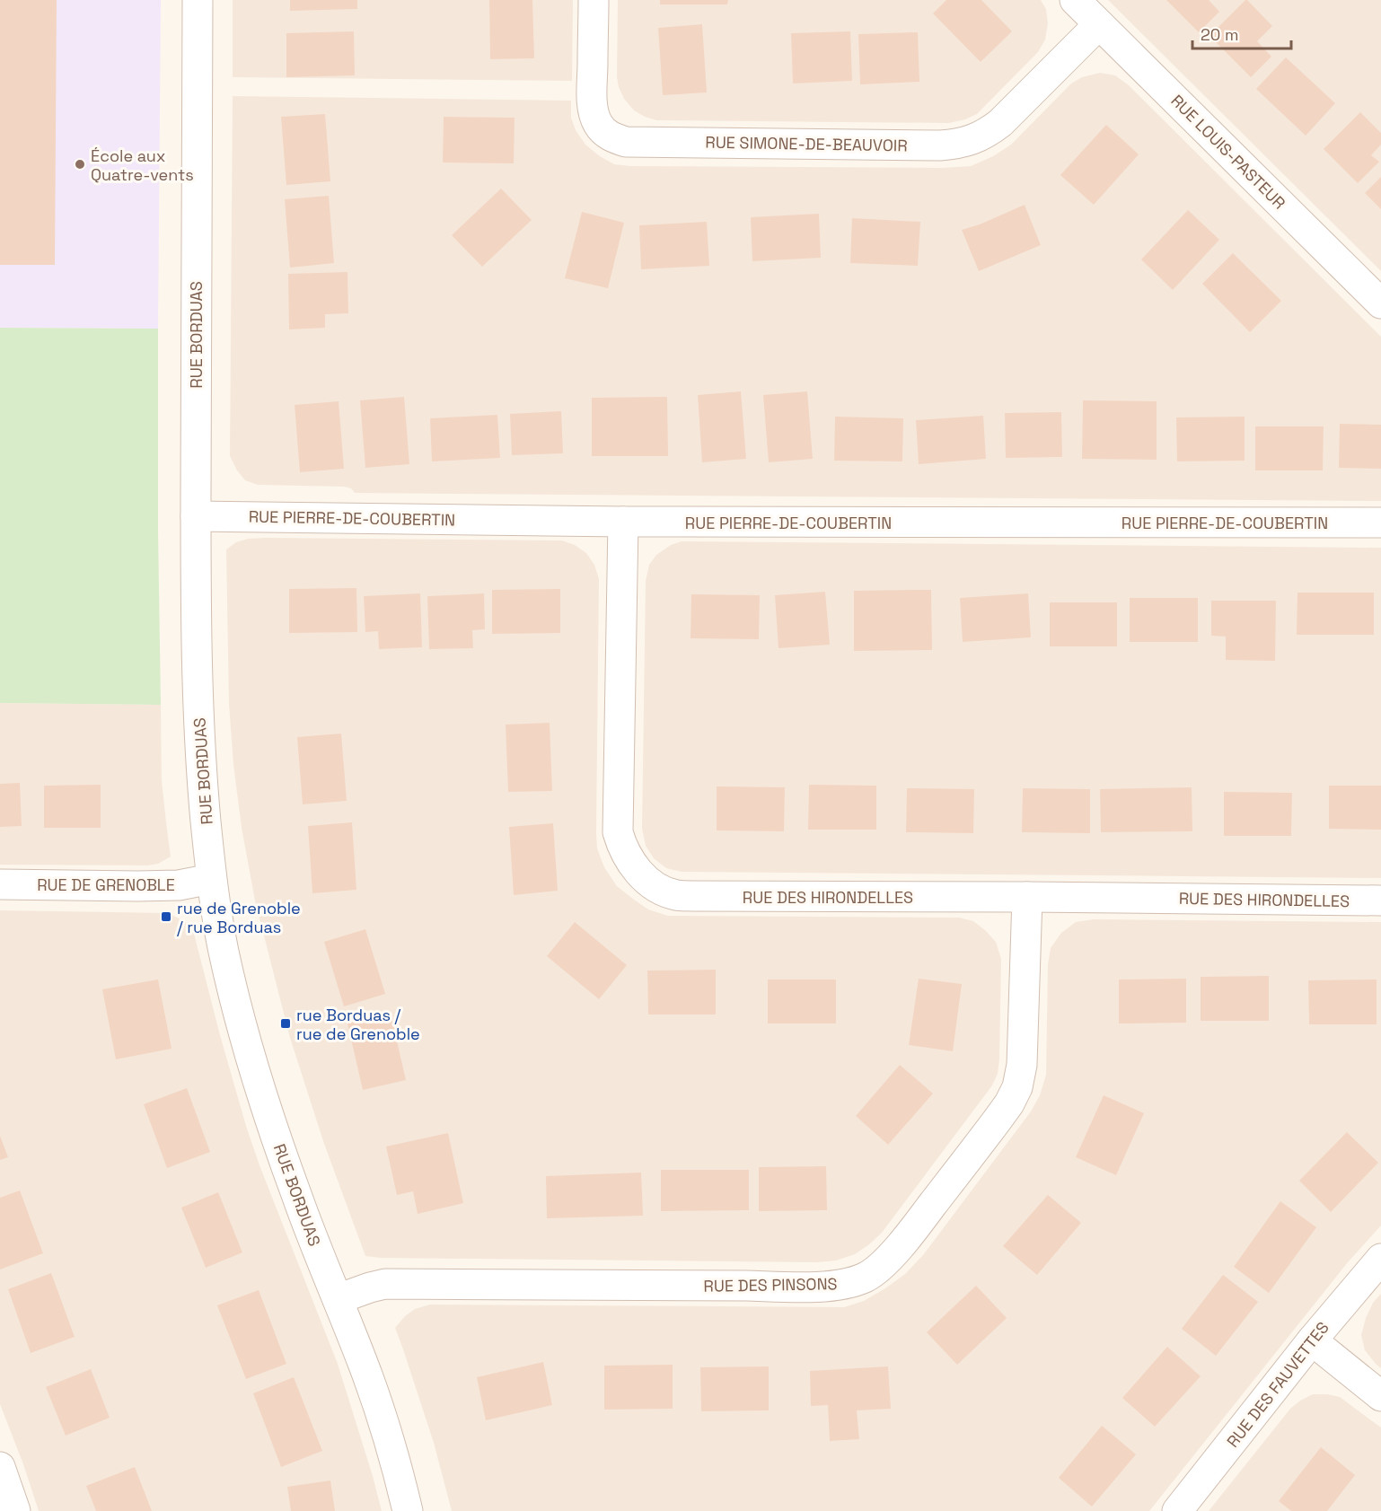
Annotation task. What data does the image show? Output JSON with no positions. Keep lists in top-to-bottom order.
{
  "streets": {
    "street": [
      "RUE SIMONE-DE-BEAUVOIR",
      "RUE LOUIS-PASTEUR",
      "RUE BORDUAS",
      "RUE PIERRE-DE-COUBERTIN",
      "RUE DE GRENOBLE",
      "RUE DES HIRONDELLES",
      "RUE DES PINSONS",
      "RUE DES FAUVETTES"
    ]
  },
  "crossings": [
    ["RUE SIMONE-DE-BEAUVOIR", "RUE LOUIS-PASTEUR"],
    ["RUE BORDUAS", "RUE PIERRE-DE-COUBERTIN"],
    ["RUE BORDUAS", "RUE DE GRENOBLE"],
    ["RUE BORDUAS", "RUE DES PINSONS"],
    ["RUE PIERRE-DE-COUBERTIN", "RUE DES HIRONDELLES"],
    ["RUE DES HIRONDELLES", "RUE DES PINSONS"]
  ],
  "places": {
    "other": ["École aux Quatre-vents"],
    "transit": ["rue de Grenoble / rue Borduas", "rue Borduas / rue de Grenoble"]
  },
  "scale_bar": "20 m"
}
